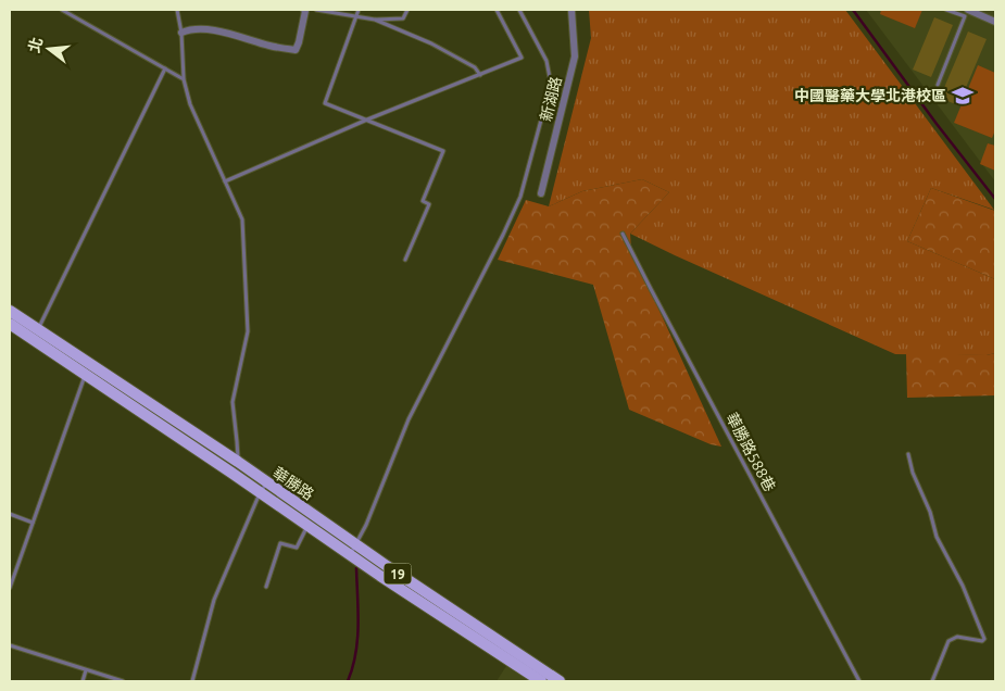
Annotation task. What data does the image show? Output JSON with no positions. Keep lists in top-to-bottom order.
{
  "streets": {
    "main road": ["華勝路", "19"],
    "street": ["新湖路"],
    "lane": ["華勝路588巷"]
  },
  "places": {
    "school or university": ["中國醫藥大學北港校區"]
  },
  "north": "left"
}
